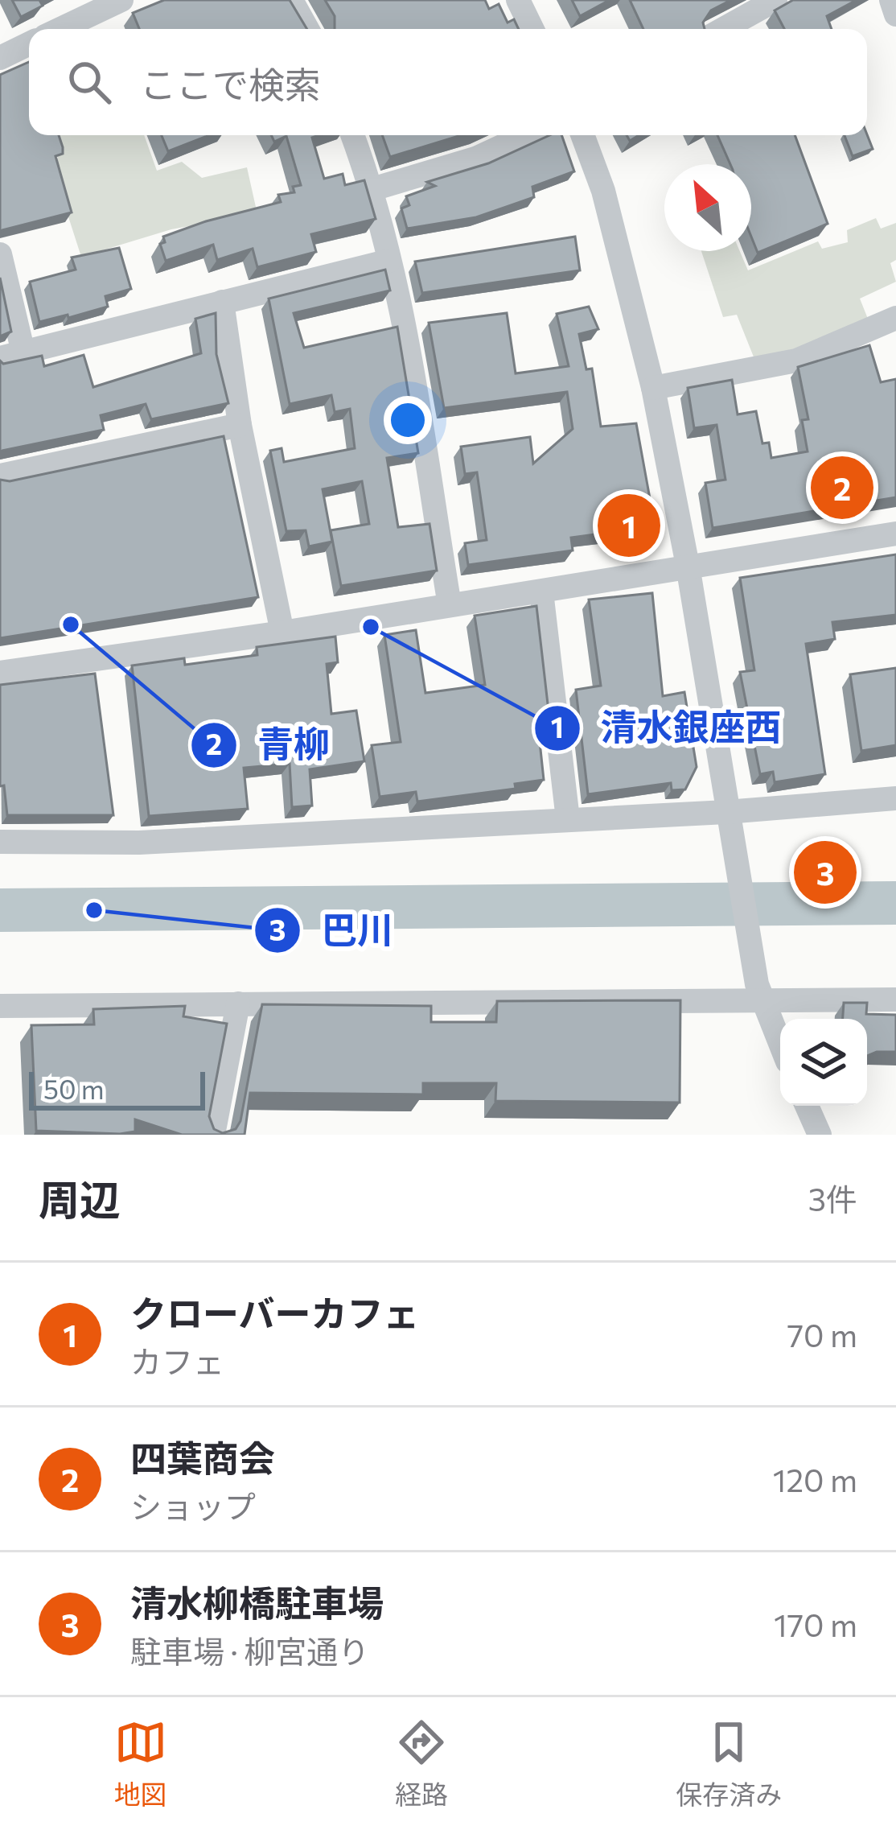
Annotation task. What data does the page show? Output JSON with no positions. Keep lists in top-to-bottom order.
{
  "places": ["青柳", "清水銀座西", "巴川"],
  "scale_bar": "50 m",
  "north": "top left",
  "page": {
    "search": "ここで検索",
    "pins": ["2", "1", "3"],
    "scale": "50 m",
    "heading": ["周辺", "3件"],
    "list": [
      {
        "mark": "1",
        "name": "クローバーカフェ",
        "note": "カフェ",
        "value": "70 m"
      },
      {
        "mark": "2",
        "name": "四葉商会",
        "note": "ショップ",
        "value": "120 m"
      },
      {
        "mark": "3",
        "name": "清水柳橋駐車場",
        "note": "駐車場 · 柳宮通り",
        "value": "170 m"
      }
    ],
    "nav": ["地図", "経路", "保存済み"]
  }
}
